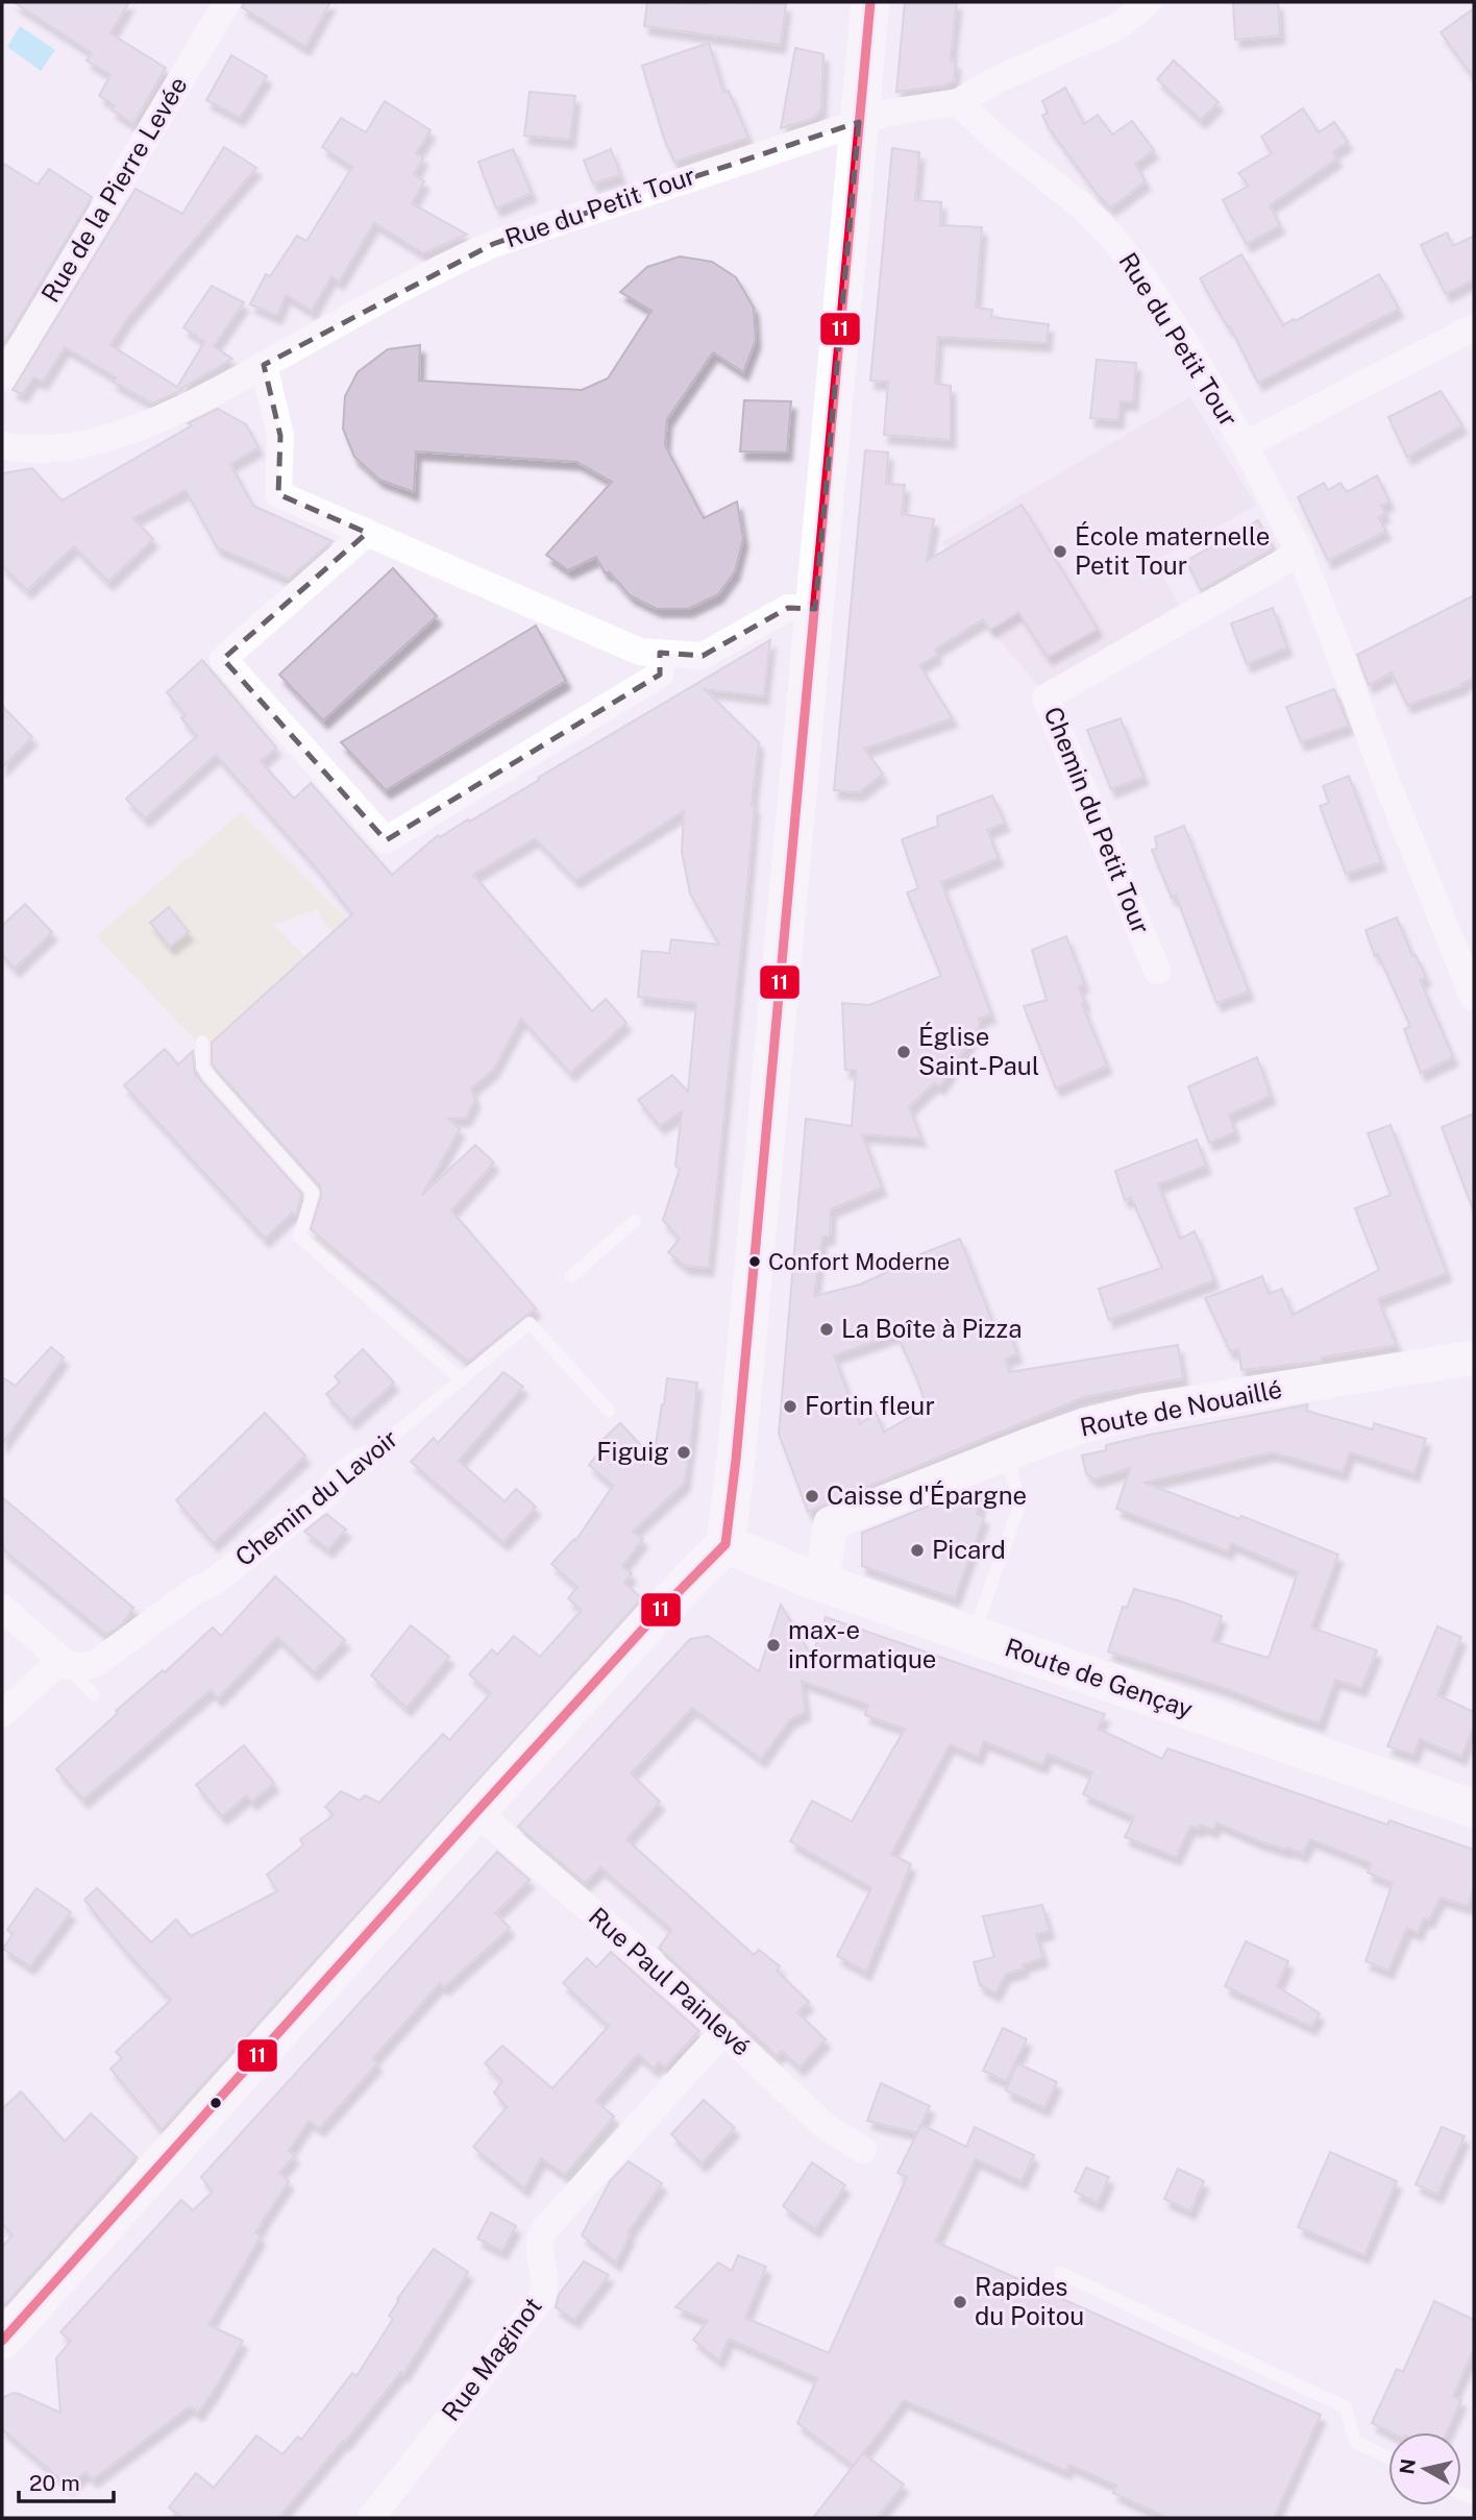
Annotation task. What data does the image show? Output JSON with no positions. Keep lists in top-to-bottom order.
{
  "streets": {
    "main road": ["Route de Gençay"],
    "street": [
      "Rue de la Pierre Levée",
      "Rue du Petit Tour",
      "Chemin du Petit Tour",
      "Route de Nouaillé",
      "Chemin du Lavoir",
      "Rue Paul Painlevé",
      "Rue Maginot"
    ]
  },
  "crossings": [
    ["Rue du Petit Tour", "Chemin du Petit Tour"],
    ["Route de Nouaillé", "Route de Gençay"],
    ["Rue Paul Painlevé", "Rue Maginot"]
  ],
  "places": [
    "École maternelle Petit Tour",
    "Église Saint-Paul",
    "Confort Moderne",
    "La Boîte à Pizza",
    "Fortin fleur",
    "Figuig",
    "Caisse d'Épargne",
    "Picard",
    "max-e informatique",
    "Rapides du Poitou"
  ],
  "lines": ["transit line 11"],
  "scale_bar": "20 m",
  "north": "left"
}
